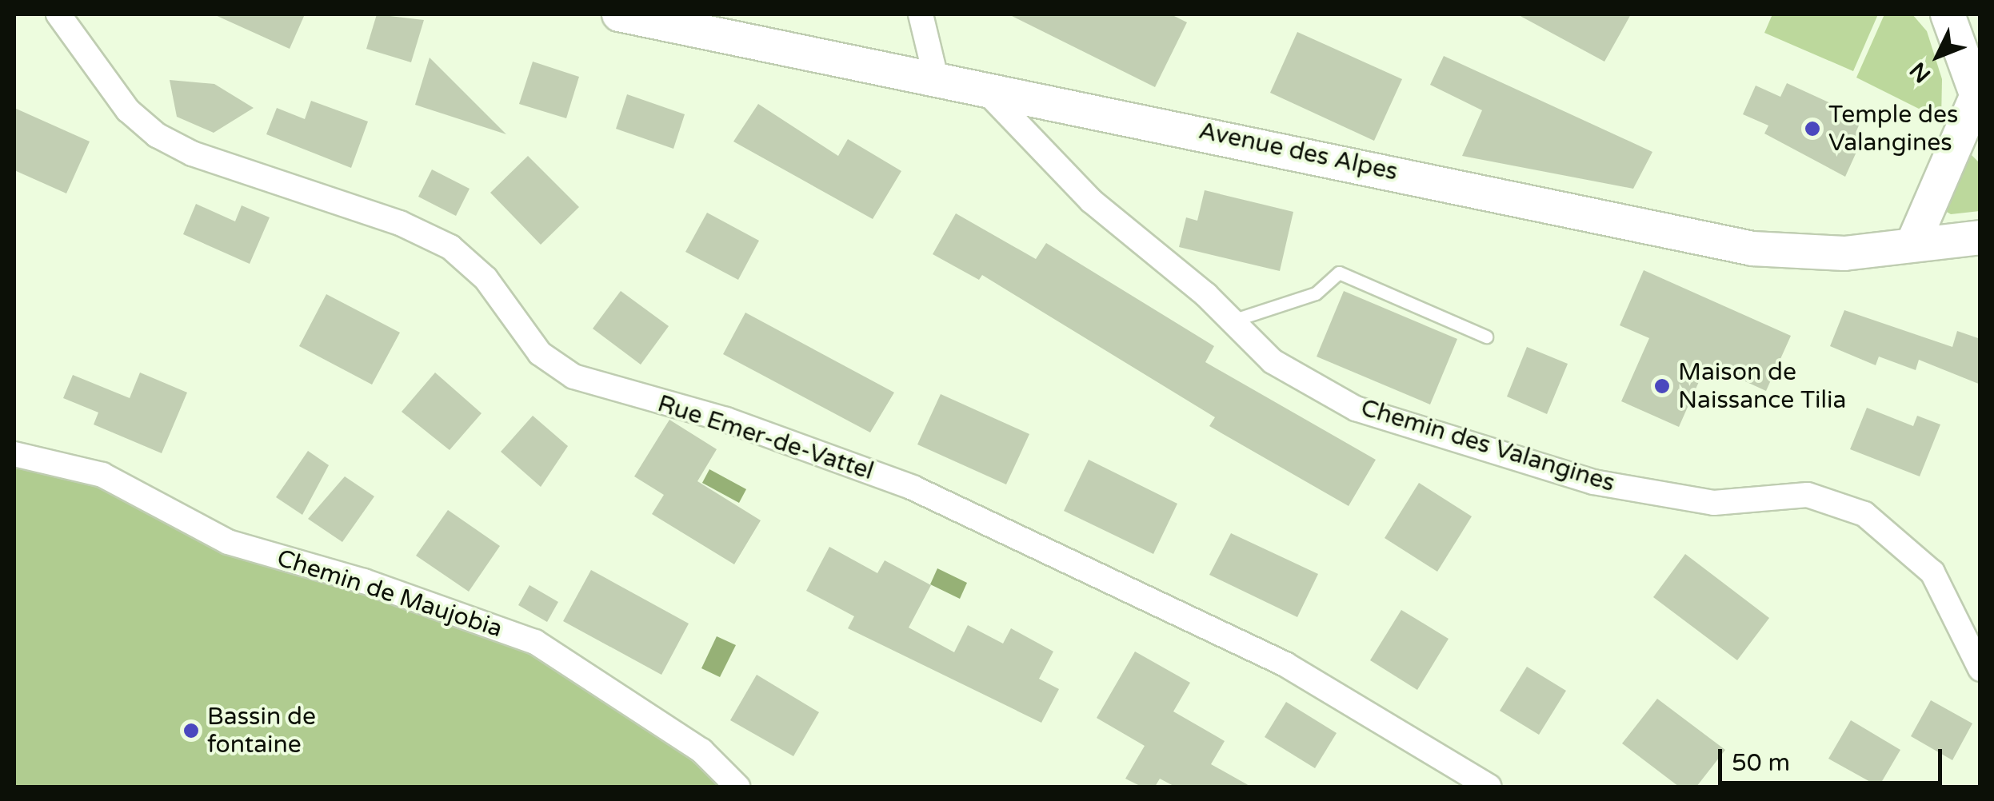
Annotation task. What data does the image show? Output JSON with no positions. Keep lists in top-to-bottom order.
{
  "streets": {
    "main road": ["Avenue des Alpes"],
    "street": ["Rue Emer-de-Vattel", "Chemin des Valangines", "Chemin de Maujobia"]
  },
  "crossings": [
    ["Avenue des Alpes", "Chemin des Valangines"]
  ],
  "places": ["Temple des Valangines", "Maison de Naissance Tilia", "Bassin de fontaine"],
  "scale_bar": "50 m",
  "north": "bottom left"
}
